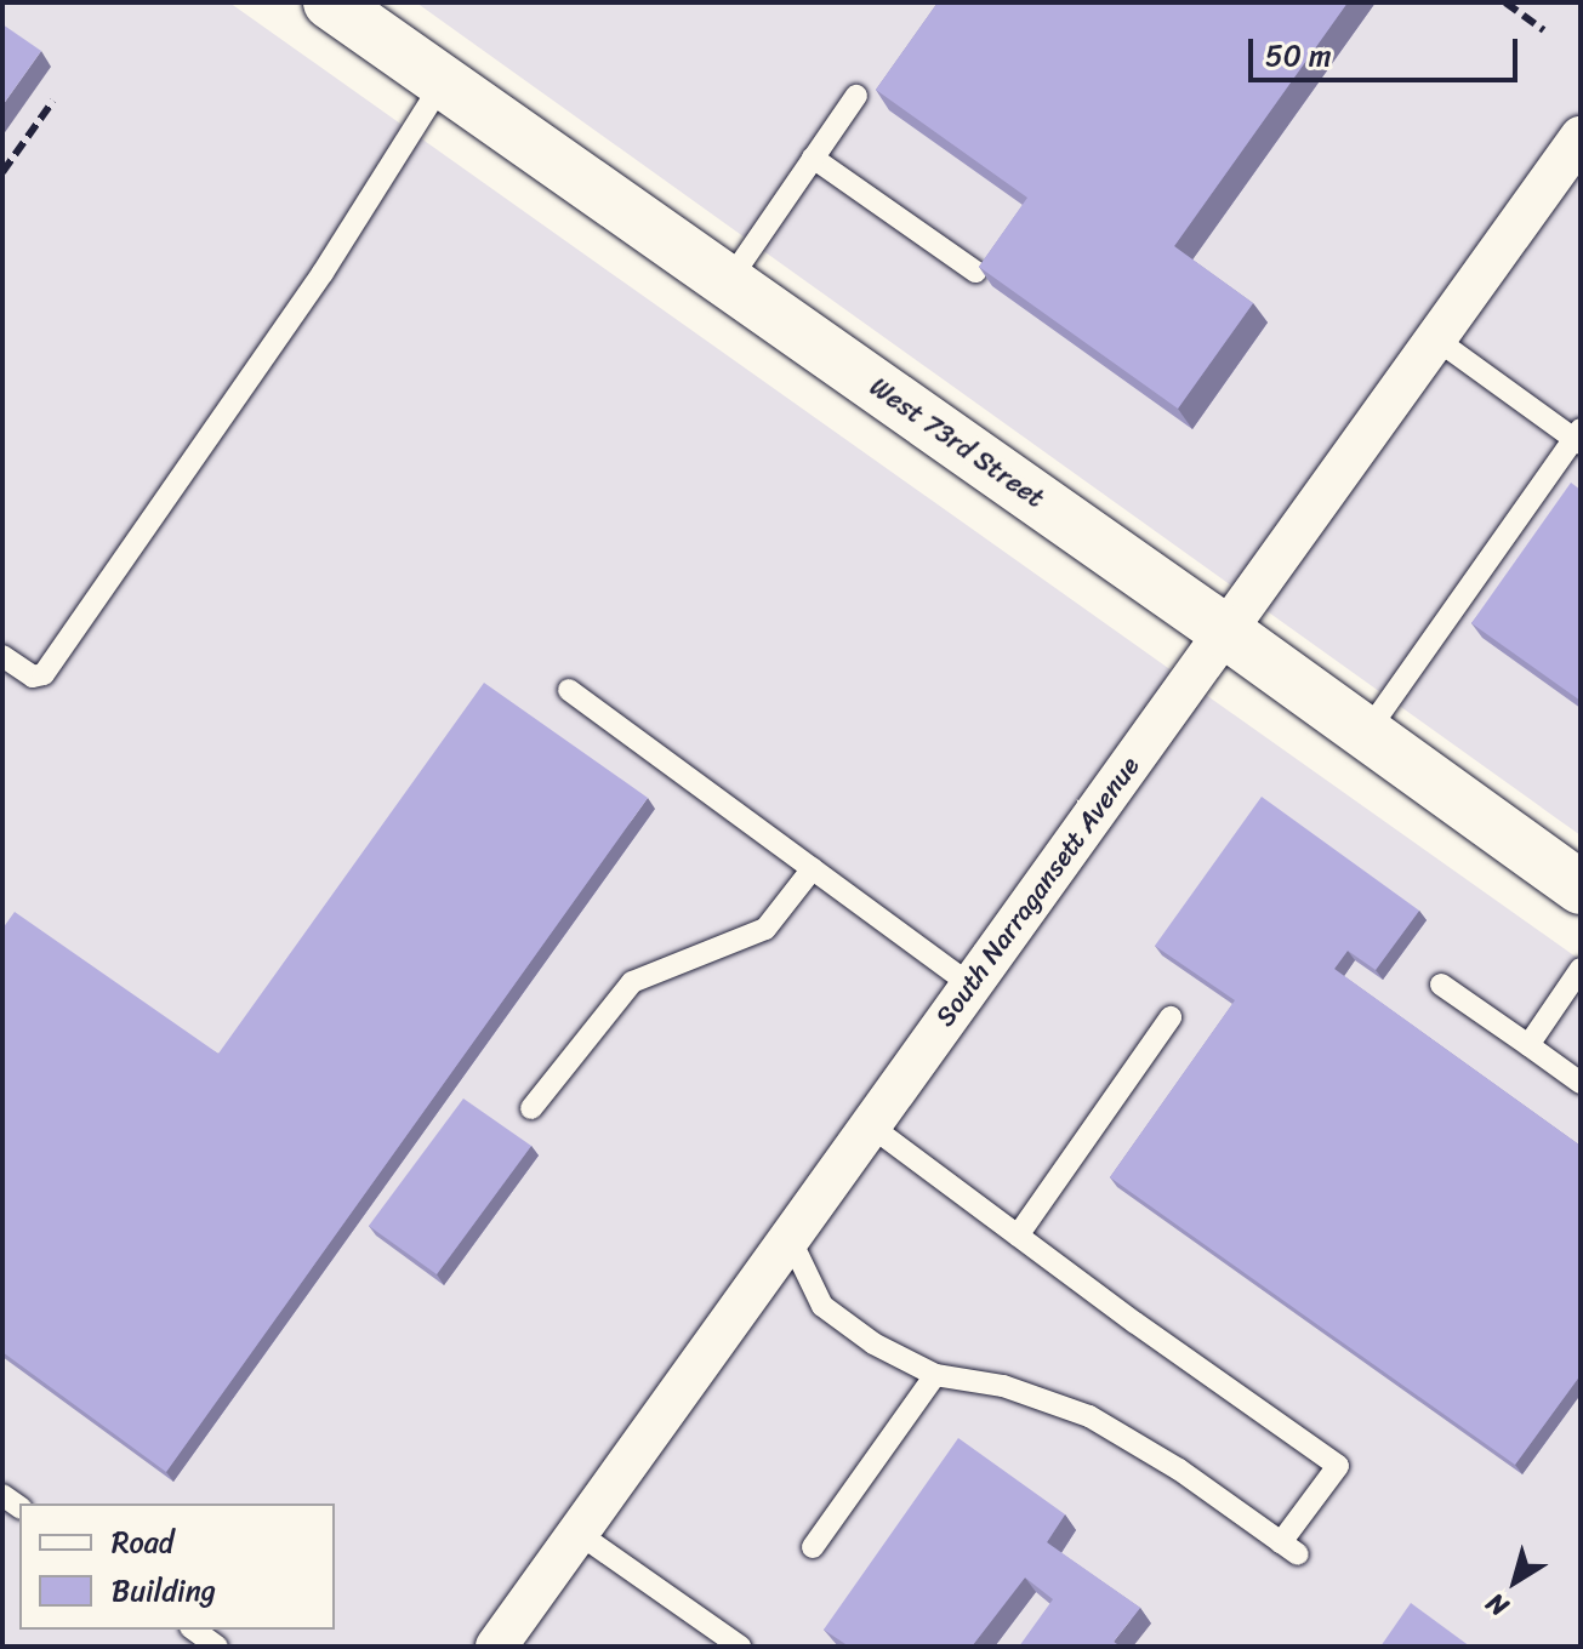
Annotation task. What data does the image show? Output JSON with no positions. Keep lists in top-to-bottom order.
{
  "streets": {
    "street": ["West 73rd Street", "South Narragansett Avenue"]
  },
  "crossings": [
    ["West 73rd Street", "South Narragansett Avenue"]
  ],
  "legend": ["Road", "Building"],
  "scale_bar": "50 m",
  "north": "bottom left"
}
